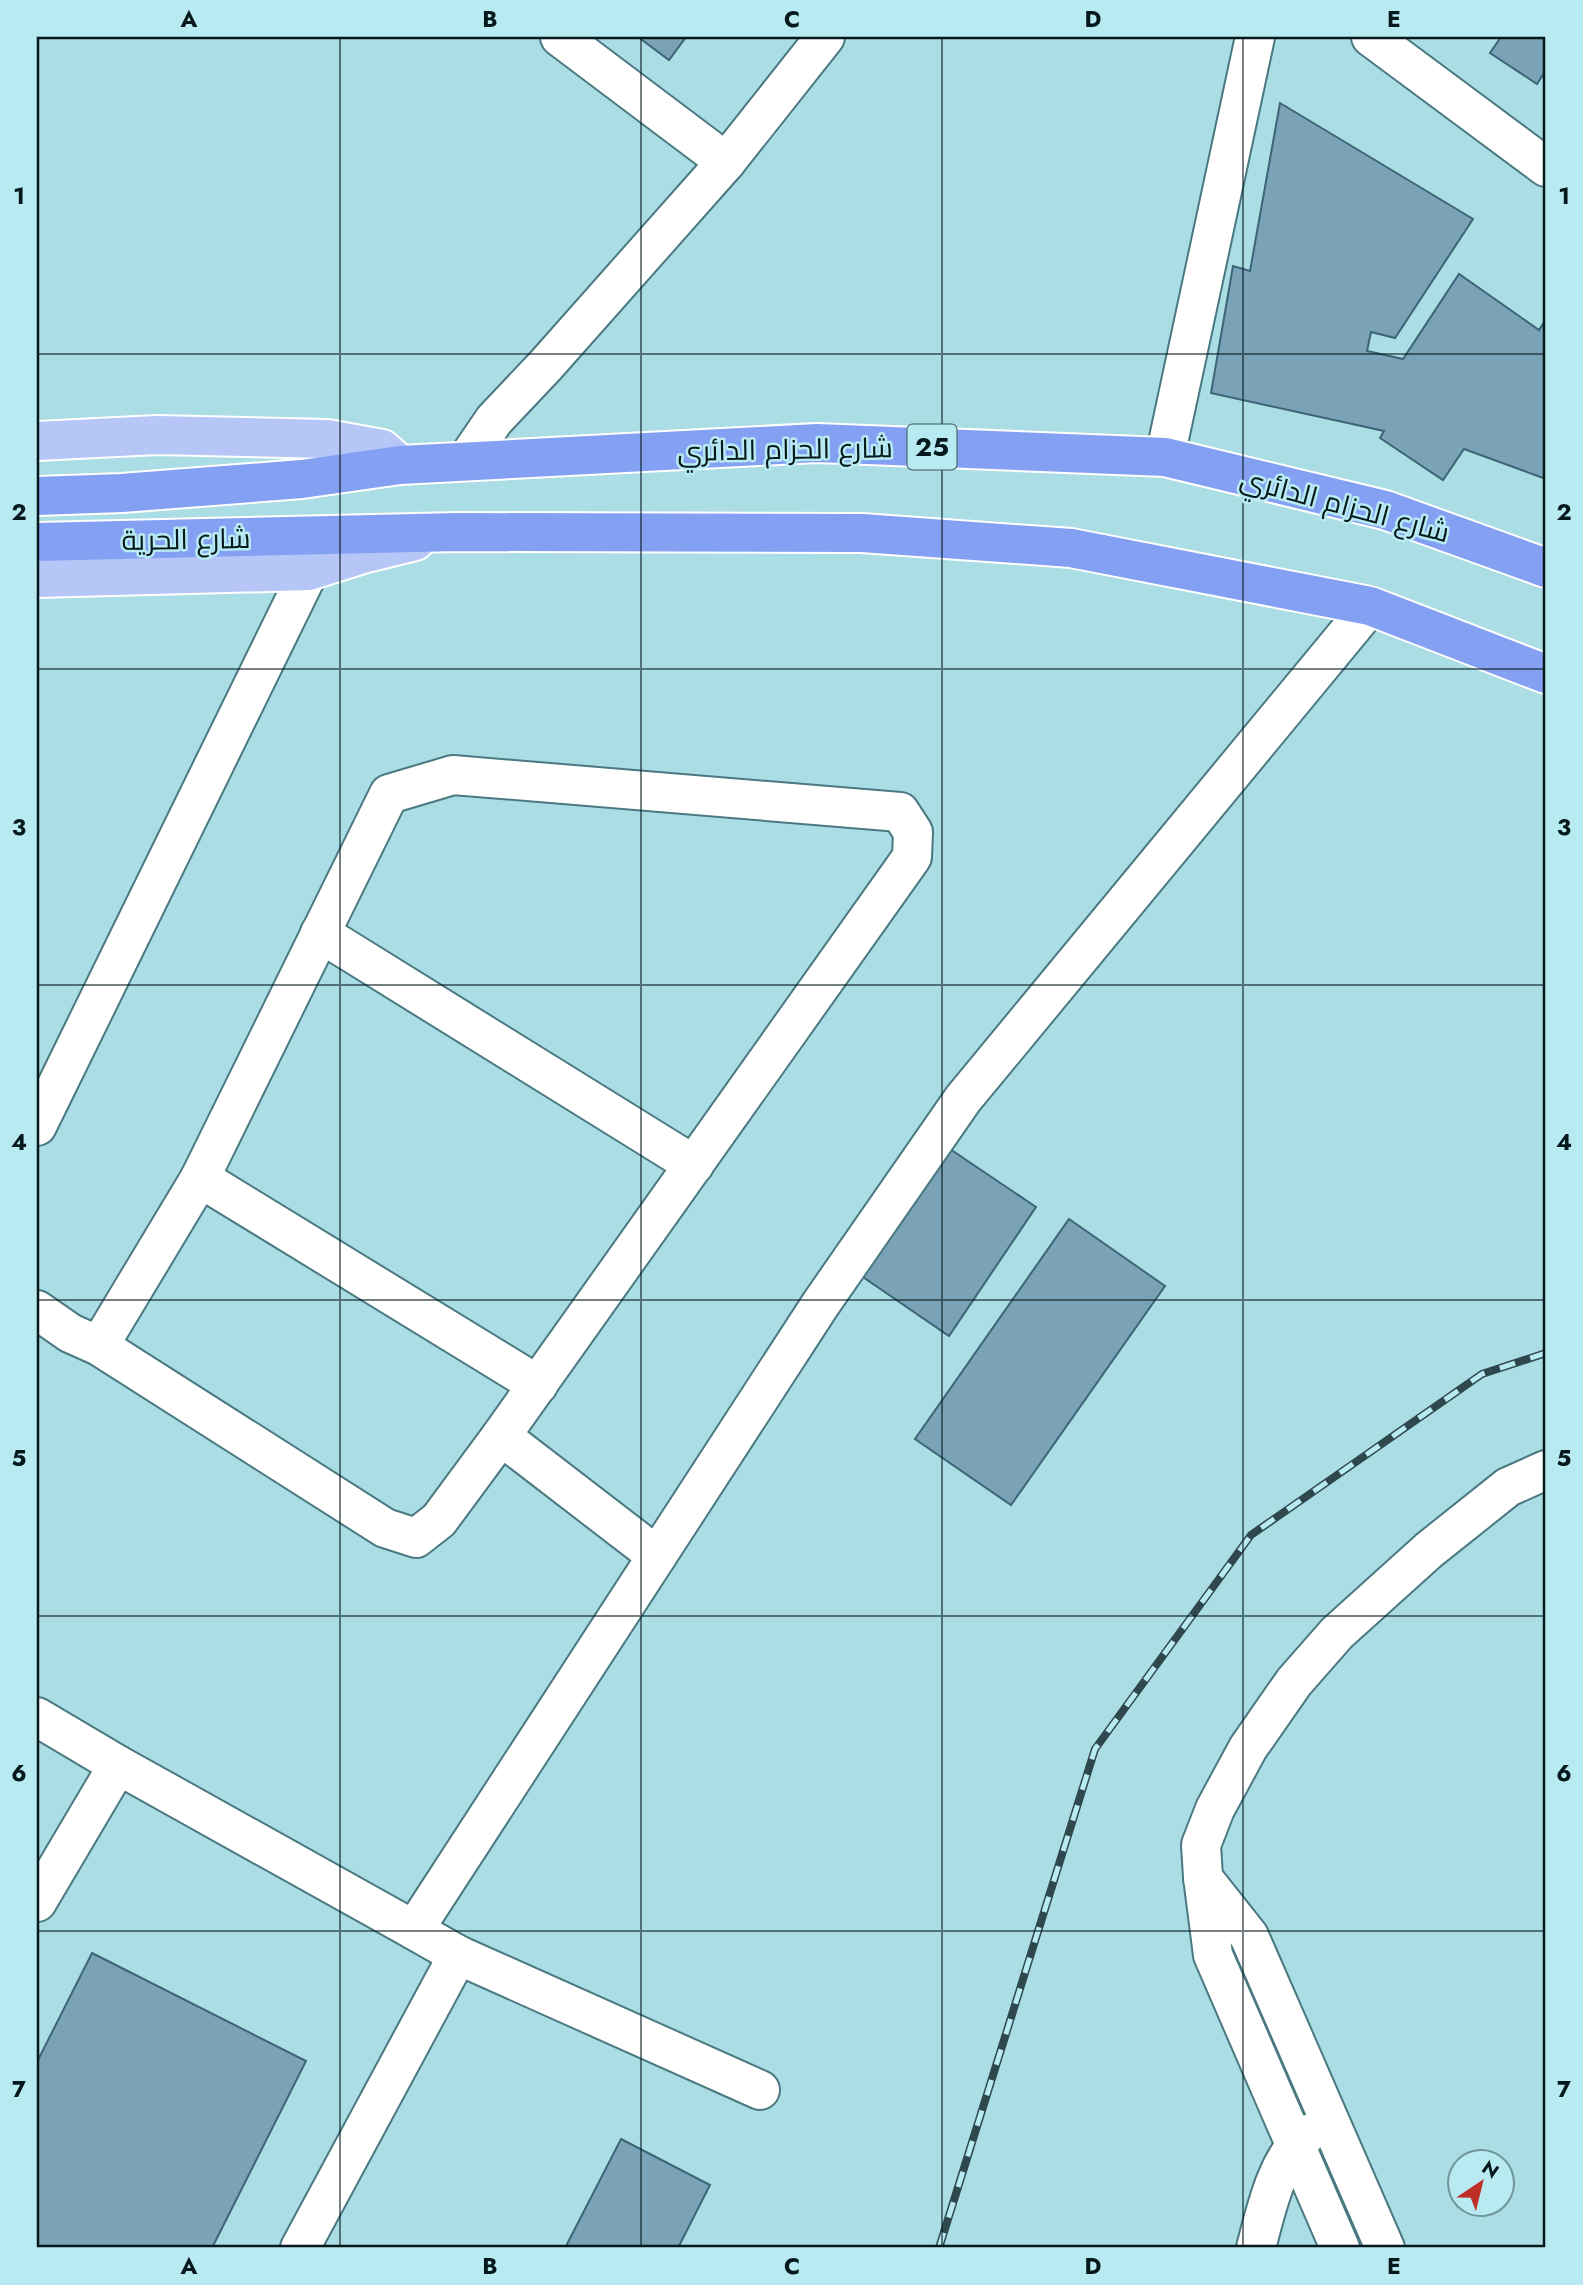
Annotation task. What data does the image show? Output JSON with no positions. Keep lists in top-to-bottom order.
{
  "streets": {
    "highway": ["25", "شارع الحزام الدائري", "شارع الحرية"]
  },
  "crossings": [
    ["شارع الحزام الدائري", "شارع الحرية"]
  ],
  "north": "top right",
  "grid": {
    "columns": [
      "A",
      "B",
      "C",
      "D",
      "E"
    ],
    "rows": [
      "1",
      "2",
      "3",
      "4",
      "5",
      "6",
      "7"
    ]
  }
}
